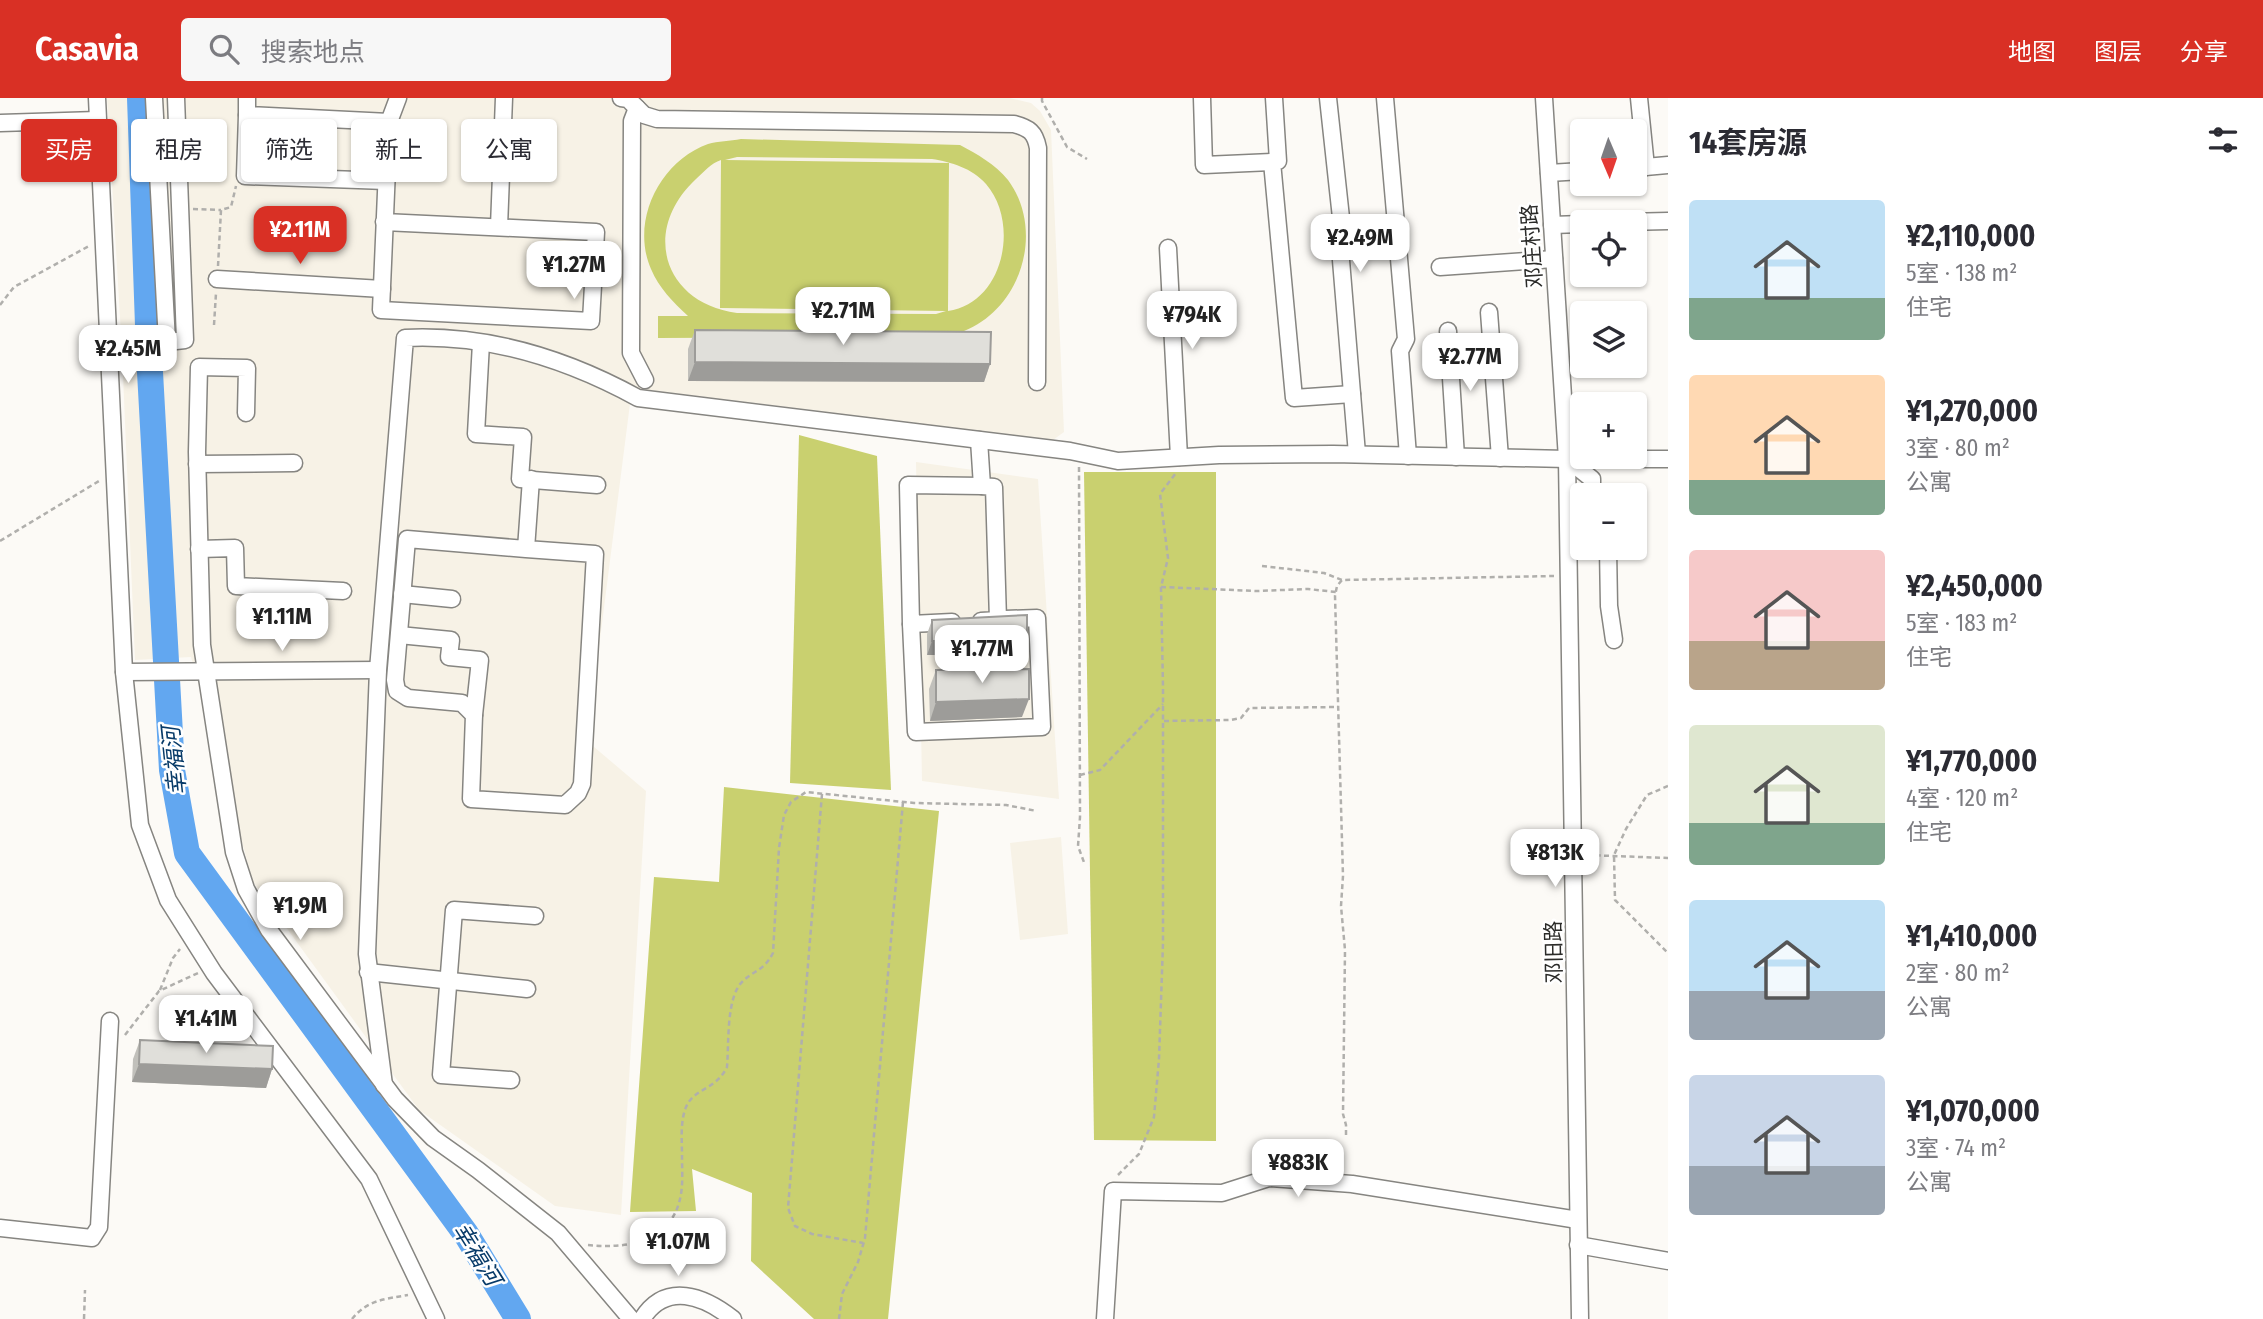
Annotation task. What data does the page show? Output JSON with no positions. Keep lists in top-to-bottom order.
{
  "streets": {
    "street": ["邓庄村路", "邓旧路"]
  },
  "crossings": [
    ["邓庄村路", "邓旧路"]
  ],
  "water": ["幸福河"],
  "north": "bottom",
  "page": {
    "header": "Casavia",
    "search": "搜索地点",
    "nav": ["地图", "图层", "分享"],
    "heading": "14套房源",
    "map_buttons": ["+", "−"],
    "chip": [
      "买房",
      "租房",
      "筛选",
      "新上",
      "公寓"
    ],
    "list": [
      {
        "name": "¥2,110,000",
        "note": "5室 · 138 m² · 住宅"
      },
      {
        "name": "¥1,270,000",
        "note": "3室 · 80 m² · 公寓"
      },
      {
        "name": "¥2,450,000",
        "note": "5室 · 183 m² · 住宅"
      },
      {
        "name": "¥1,770,000",
        "note": "4室 · 120 m² · 住宅"
      },
      {
        "name": "¥1,410,000",
        "note": "2室 · 80 m² · 公寓"
      },
      {
        "name": "¥1,070,000",
        "note": "3室 · 74 m² · 公寓"
      }
    ],
    "price": [
      "¥2.11M",
      "¥2.49M",
      "¥1.27M",
      "¥2.71M",
      "¥794K",
      "¥2.45M",
      "¥2.77M",
      "¥1.11M",
      "¥1.77M",
      "¥813K",
      "¥1.9M",
      "¥1.41M",
      "¥883K",
      "¥1.07M"
    ]
  }
}
